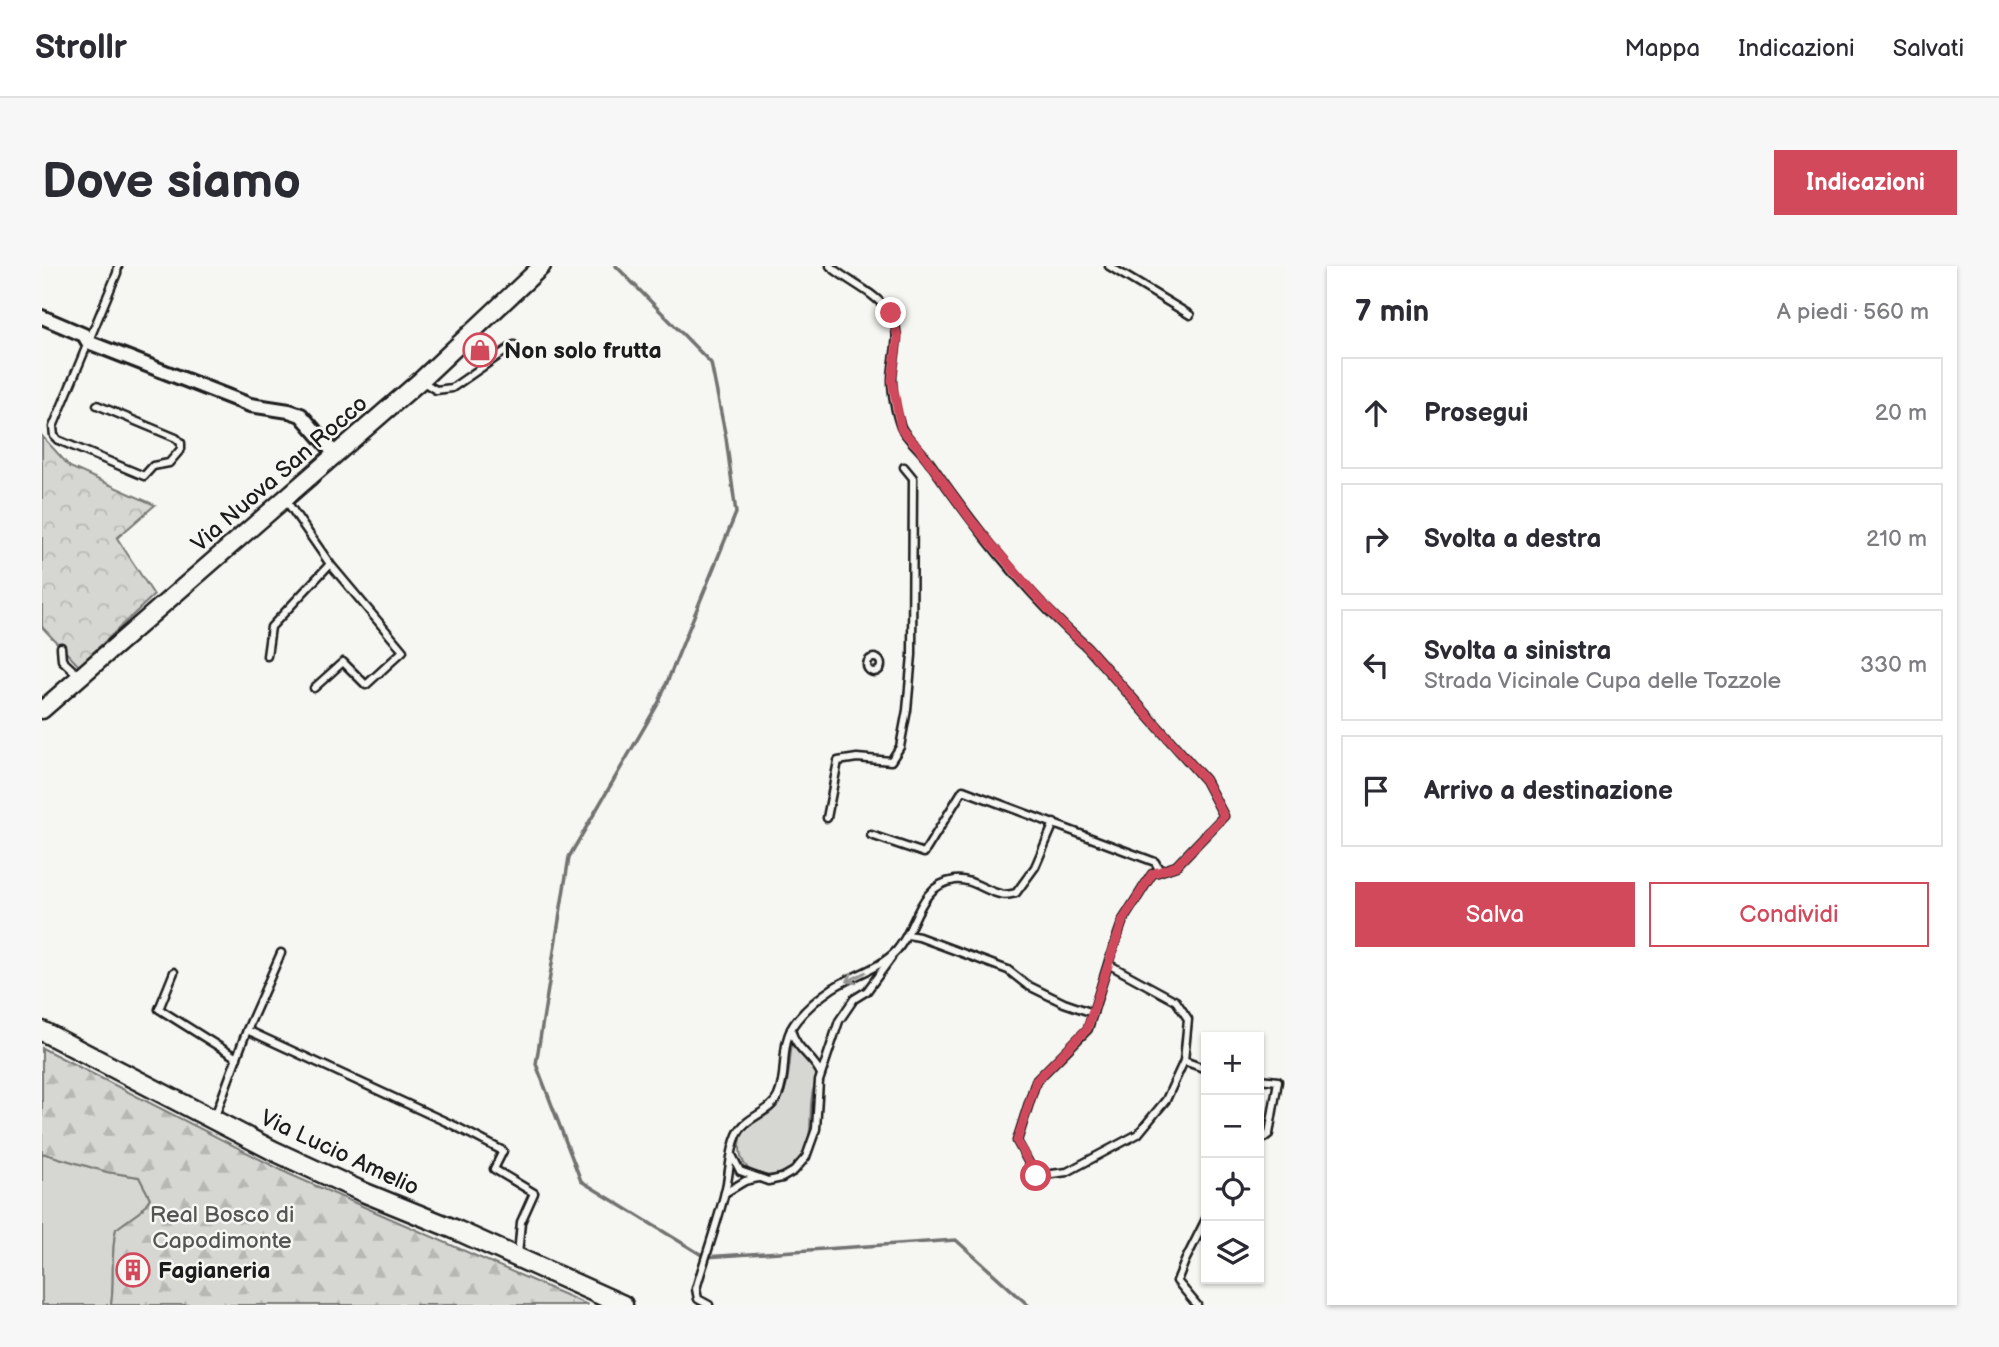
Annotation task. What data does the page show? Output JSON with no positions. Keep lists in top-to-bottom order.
{
  "streets": {
    "main road": ["Via Nuova San Rocco", "Via Lucio Amelio"]
  },
  "parks": ["Real Bosco di Capodimonte"],
  "places": {
    "shop": ["Non solo frutta"],
    "building": ["Fagianeria"]
  },
  "page": {
    "header": "Strollr",
    "nav": ["Mappa", "Indicazioni", "Salvati"],
    "buttons": [
      "Indicazioni",
      ["Salva", "Condividi"]
    ],
    "title": "Dove siamo",
    "heading": ["7 min", "A piedi · 560 m"],
    "list": [
      ["Prosegui", "20 m"],
      ["Svolta a destra", "210 m"],
      ["Svolta a sinistra", "Strada Vicinale Cupa delle Tozzole", "330 m"],
      "Arrivo a destinazione"
    ],
    "map_buttons": ["+", "−"]
  }
}
